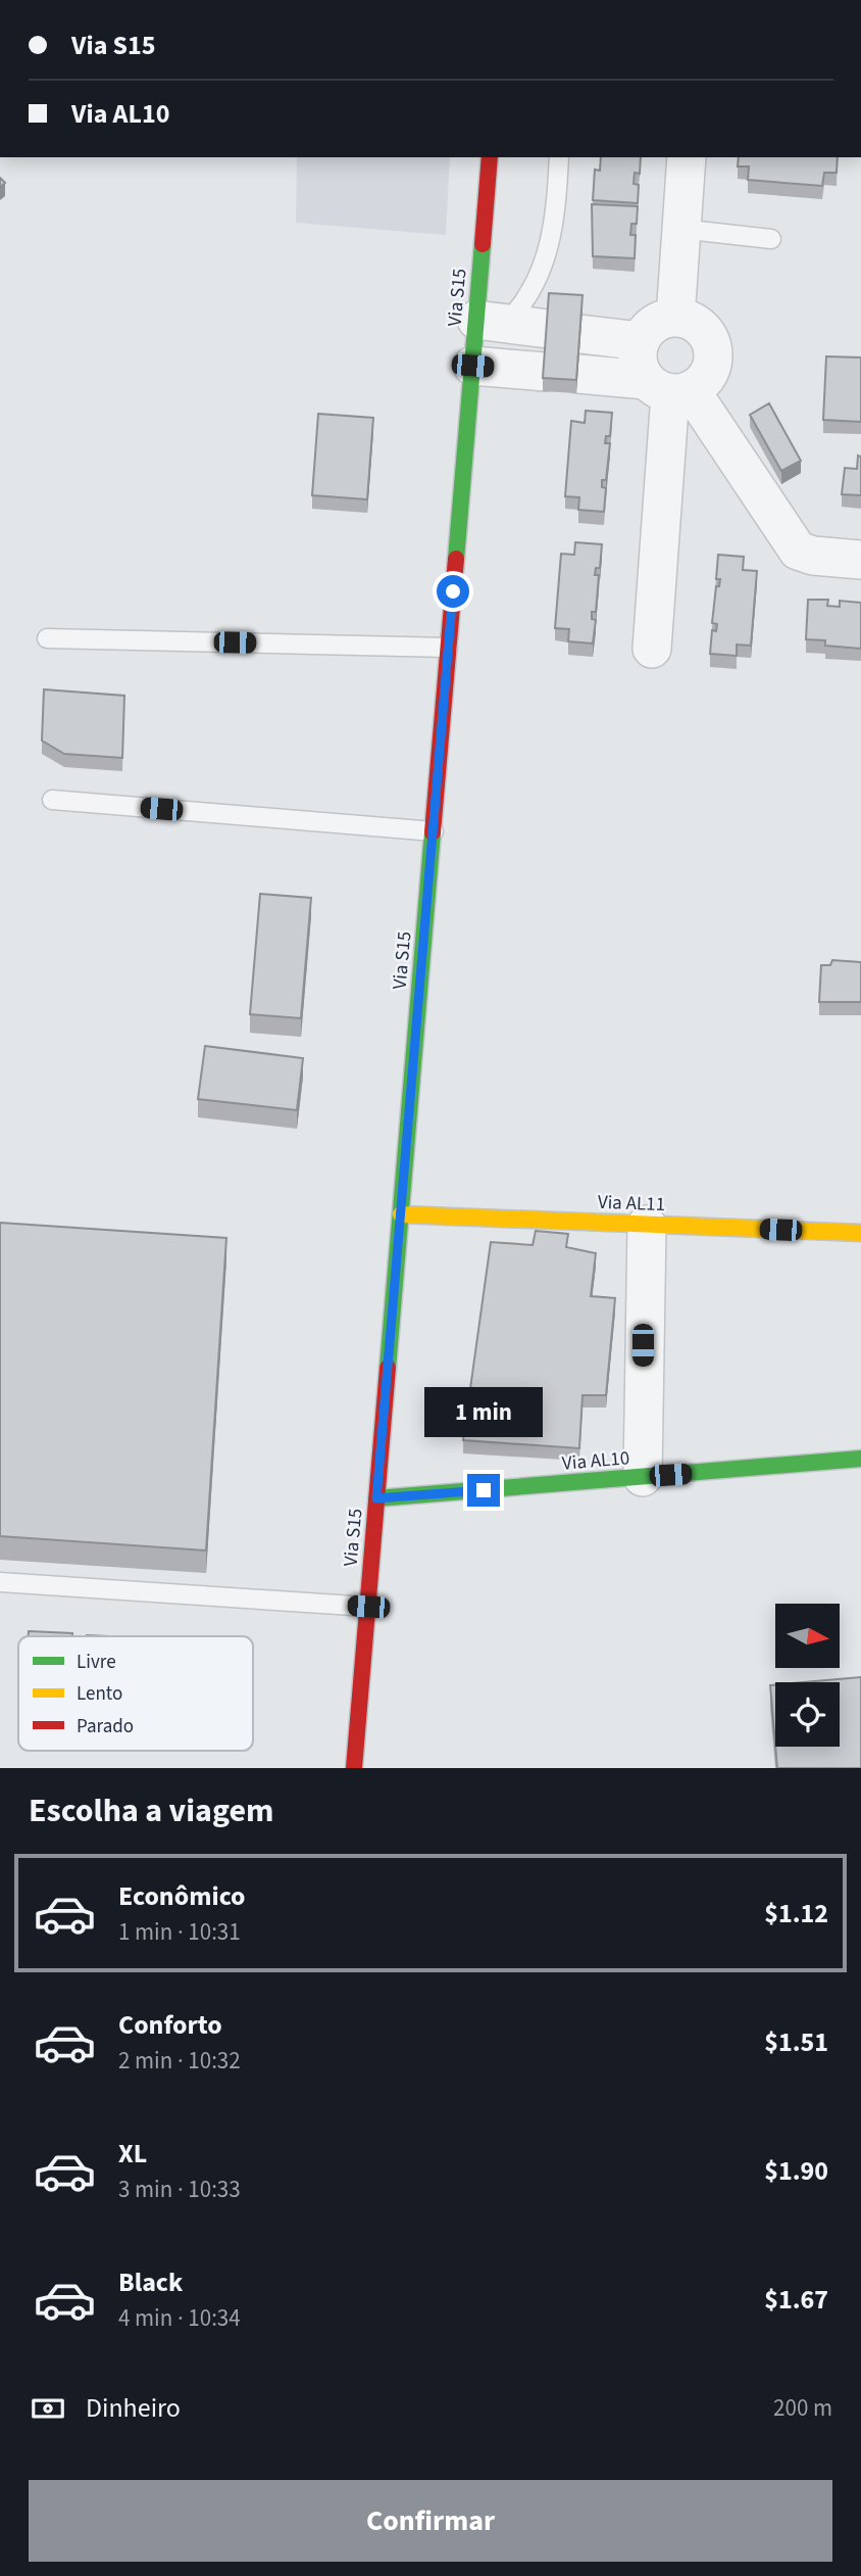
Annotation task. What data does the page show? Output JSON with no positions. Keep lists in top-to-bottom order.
{
  "streets": {
    "street": ["Via S15", "Via AL11", "Via AL10"]
  },
  "crossings": [
    ["Via S15", "Via AL11"],
    ["Via S15", "Via AL10"]
  ],
  "legend": ["Livre", "Lento", "Parado"],
  "north": "right",
  "page": {
    "banner": ["Via S15", "Via AL10"],
    "bubble": "1 min",
    "heading": "Escolha a viagem",
    "list": [
      {
        "name": "Econômico",
        "note": "1 min · 10:31",
        "value": "$1.12"
      },
      {
        "name": "Conforto",
        "note": "2 min · 10:32",
        "value": "$1.51"
      },
      {
        "name": "XL",
        "note": "3 min · 10:33",
        "value": "$1.90"
      },
      {
        "name": "Black",
        "note": "4 min · 10:34",
        "value": "$1.67"
      }
    ],
    "pay": ["Dinheiro", "200 m"],
    "buttons": "Confirmar"
  }
}
